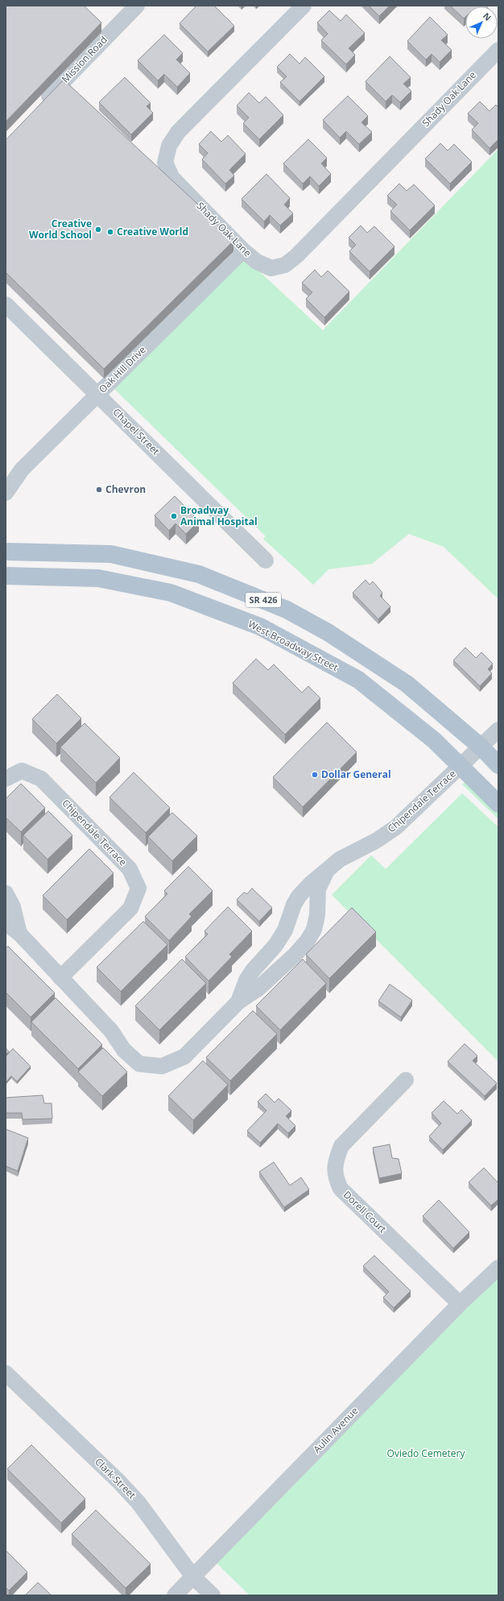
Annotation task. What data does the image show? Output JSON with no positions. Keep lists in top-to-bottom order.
{
  "streets": {
    "main road": ["SR 426", "West Broadway Street"],
    "street": [
      "Mission Road",
      "Shady Oak Lane",
      "Oak Hill Drive",
      "Chapel Street",
      "Chipendale Terrace",
      "Dorell Court",
      "Aulin Avenue",
      "Clark Street"
    ]
  },
  "crossings": [
    ["Shady Oak Lane", "Oak Hill Drive"],
    ["Oak Hill Drive", "Chapel Street"],
    ["SR 426", "Chipendale Terrace"],
    ["West Broadway Street", "Chipendale Terrace"],
    ["Dorell Court", "Aulin Avenue"],
    ["Aulin Avenue", "Clark Street"]
  ],
  "parks": ["Oviedo Cemetery"],
  "places": [
    "Creative World School",
    "Creative World",
    "Chevron",
    "Broadway Animal Hospital",
    "Dollar General"
  ],
  "north": "top right"
}
